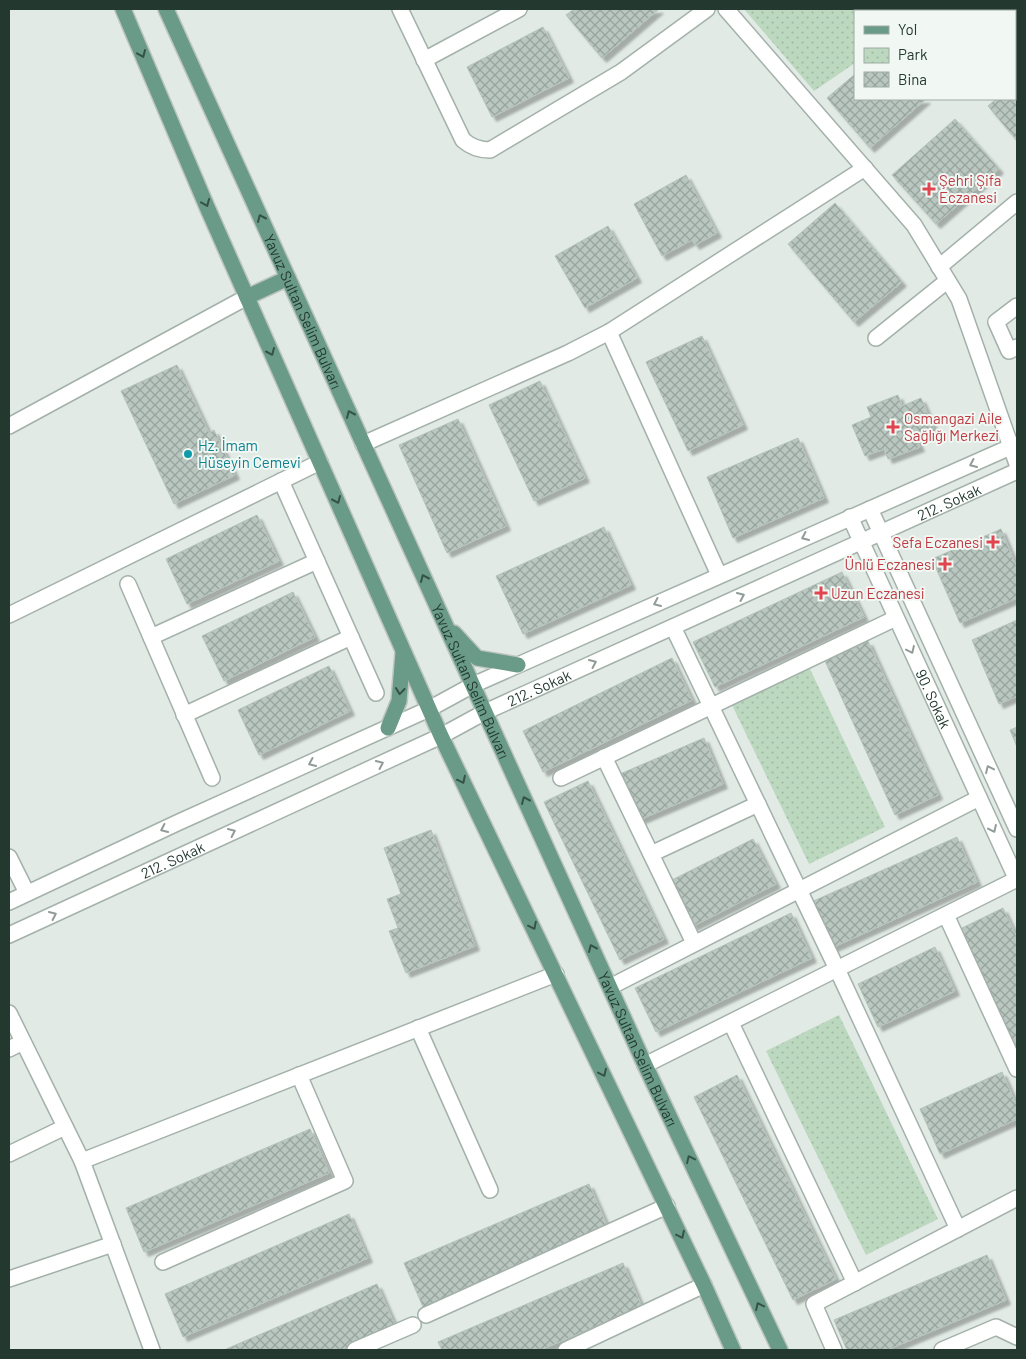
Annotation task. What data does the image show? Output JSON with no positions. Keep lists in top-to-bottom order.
{
  "streets": {
    "main road": ["Yavuz Sultan Selim Bulvarı"],
    "street": ["212. Sokak", "90. Sokak"]
  },
  "crossings": [
    ["Yavuz Sultan Selim Bulvarı", "212. Sokak"],
    ["212. Sokak", "90. Sokak"]
  ],
  "places": {
    "health": [
      "Şehri Şifa Eczanesi",
      "Osmangazi Aile Sağlığı Merkezi",
      "Sefa Eczanesi",
      "Ünlü Eczanesi",
      "Uzun Eczanesi"
    ],
    "other": ["Hz. İmam Hüseyin Cemevi"]
  },
  "legend": ["Yol", "Park", "Bina"]
}
